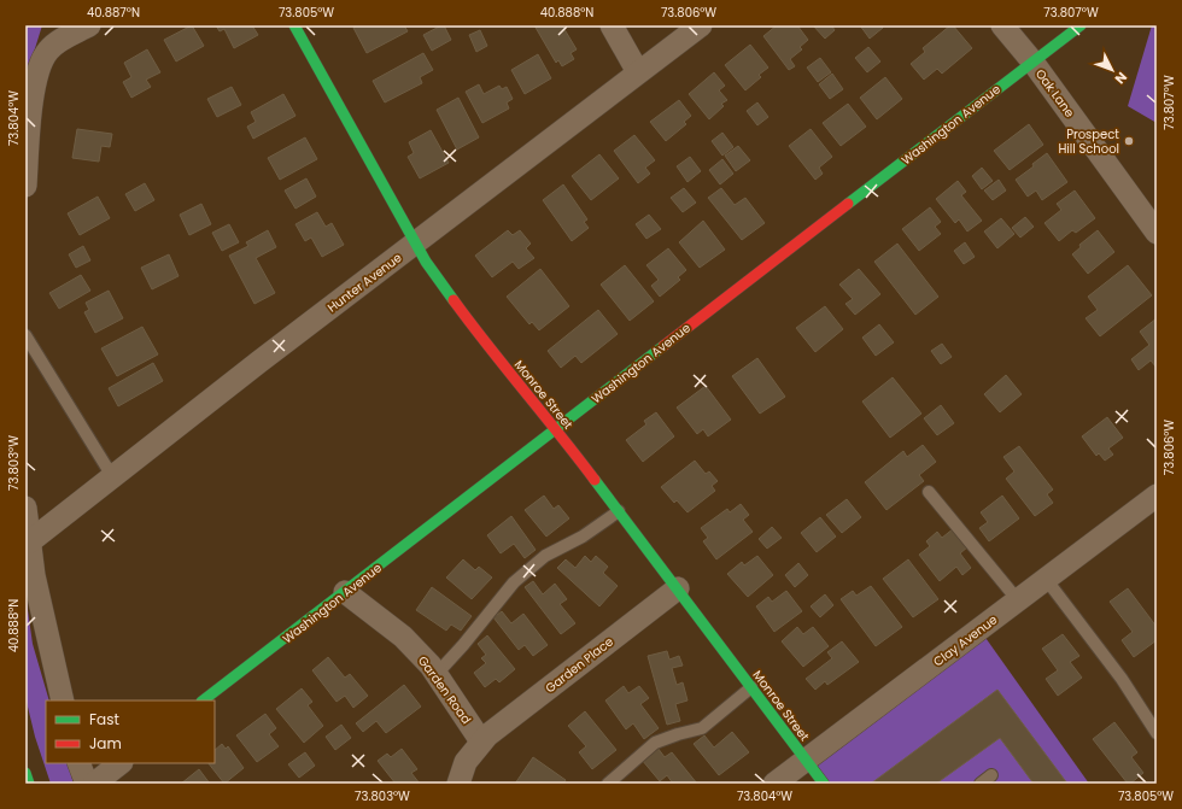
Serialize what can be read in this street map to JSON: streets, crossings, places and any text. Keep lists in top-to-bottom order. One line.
{"streets":{"main road":["Washington Avenue","Monroe Street"],"street":["Oak Lane","Hunter Avenue","Clay Avenue","Garden Place","Garden Road"]},"crossings":[["Oak Lane","Washington Avenue"],["Washington Avenue","Monroe Street"],["Washington Avenue","Garden Road"],["Hunter Avenue","Monroe Street"],["Monroe Street","Clay Avenue"],["Monroe Street","Garden Place"],["Garden Place","Garden Road"]],"places":["Prospect Hill School"],"legend":["Fast","Jam"],"north":"bottom right","coordinates":["40.887°N","73.805°W","40.888°N","73.806°W","73.807°W","73.804°W","73.803°W"]}
